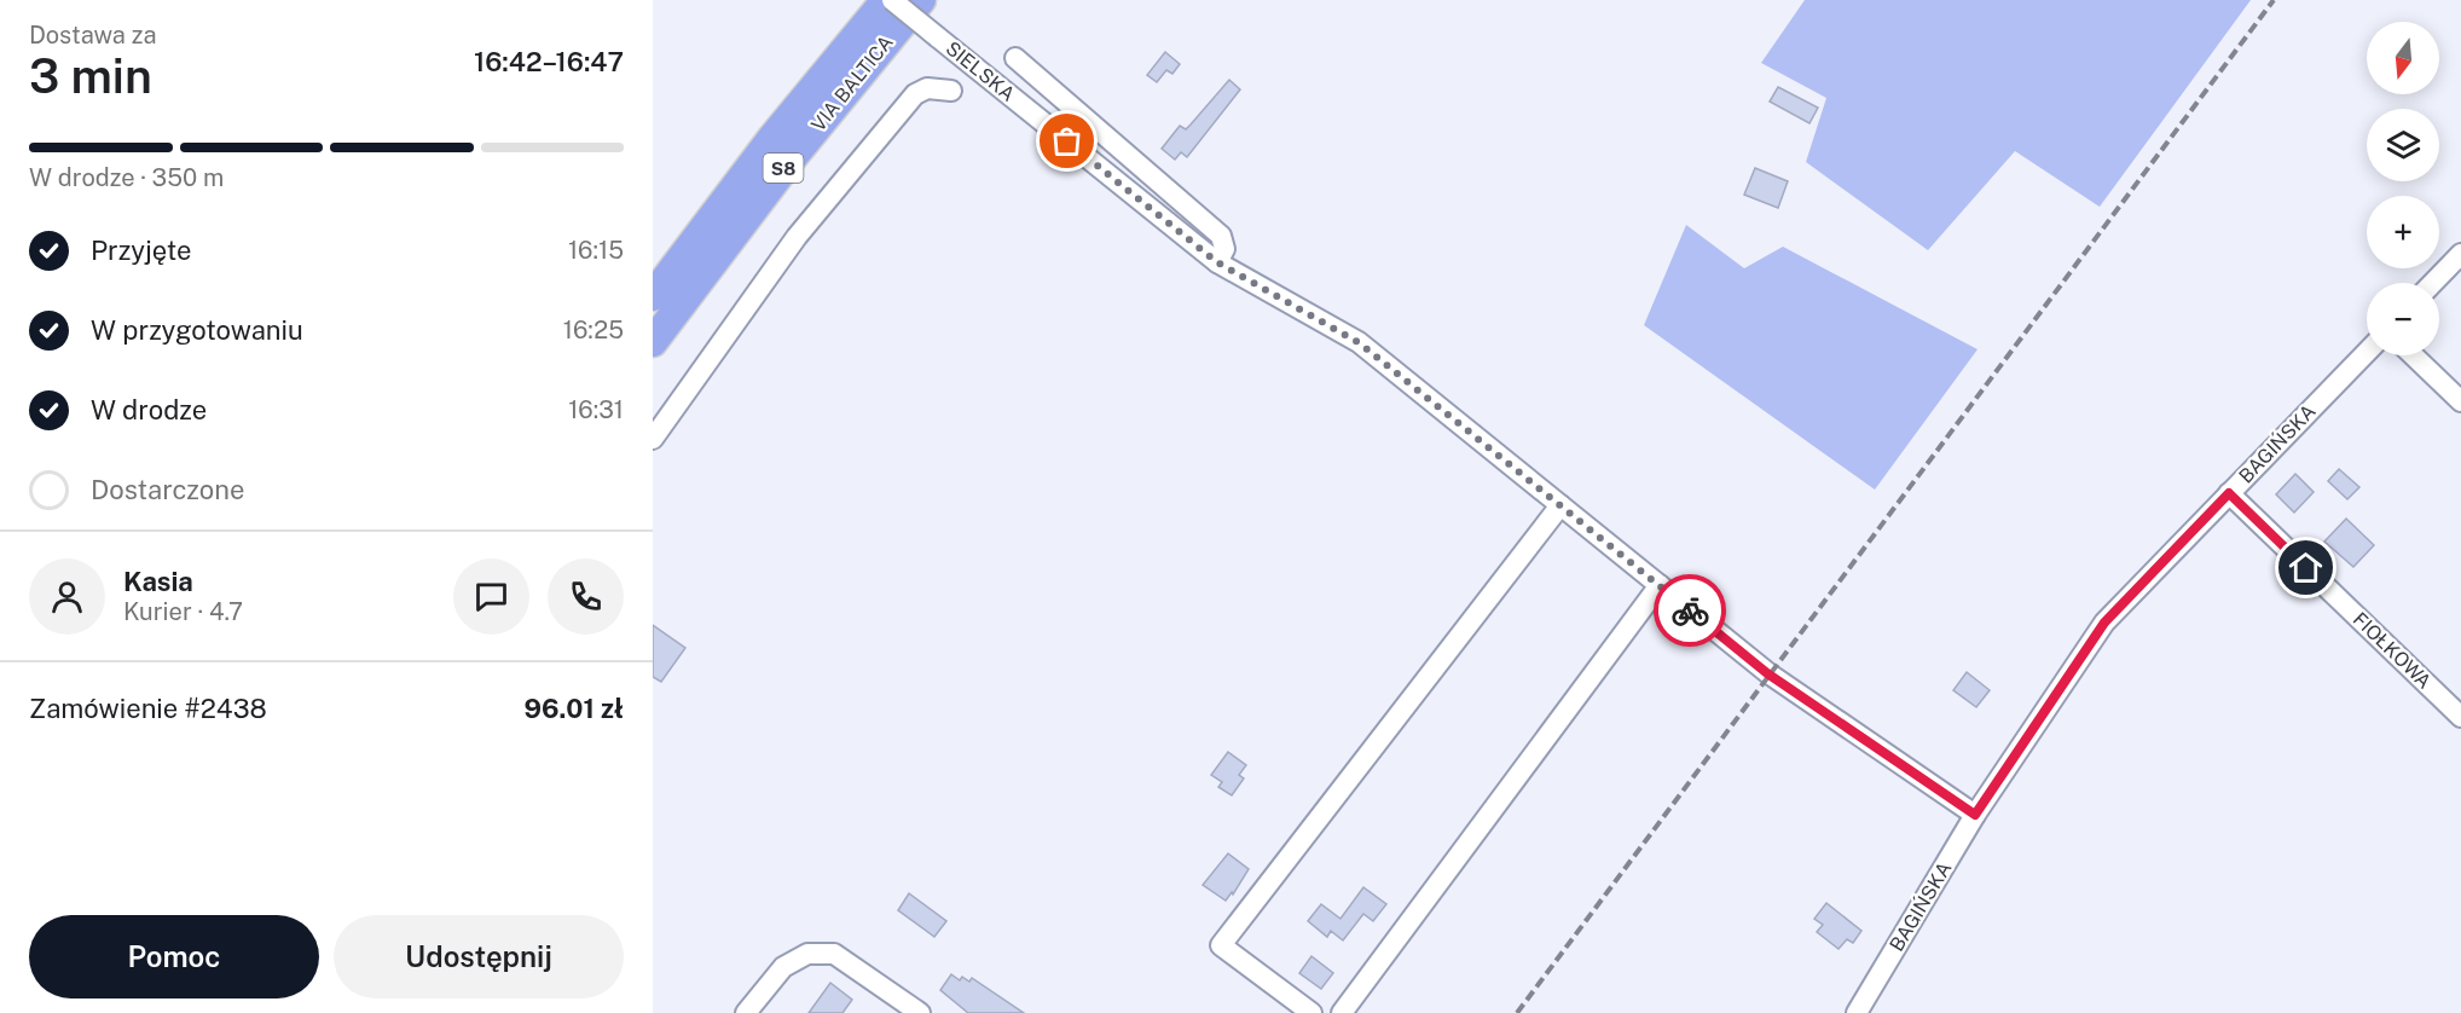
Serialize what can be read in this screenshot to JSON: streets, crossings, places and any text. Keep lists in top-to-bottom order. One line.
{"streets":{"highway":["VIA BALTICA","S8"],"street":["SIELSKA","BAGIŃSKA","FIOŁKOWA"]},"crossings":[["SIELSKA","BAGIŃSKA"],["BAGIŃSKA","FIOŁKOWA"]],"north":"bottom","page":{"heading":["3 min","Dostawa za","16:42–16:47"],"panel":["Kasia","Kurier · 4.7","Zamówienie #2438","96.01 zł"],"map_buttons":["+","−"],"bar":"W drodze · 350 m","list":[["Przyjęte","16:15"],["W przygotowaniu","16:25"],["W drodze","16:31"],"Dostarczone"],"buttons":["Pomoc","Udostępnij"]}}
